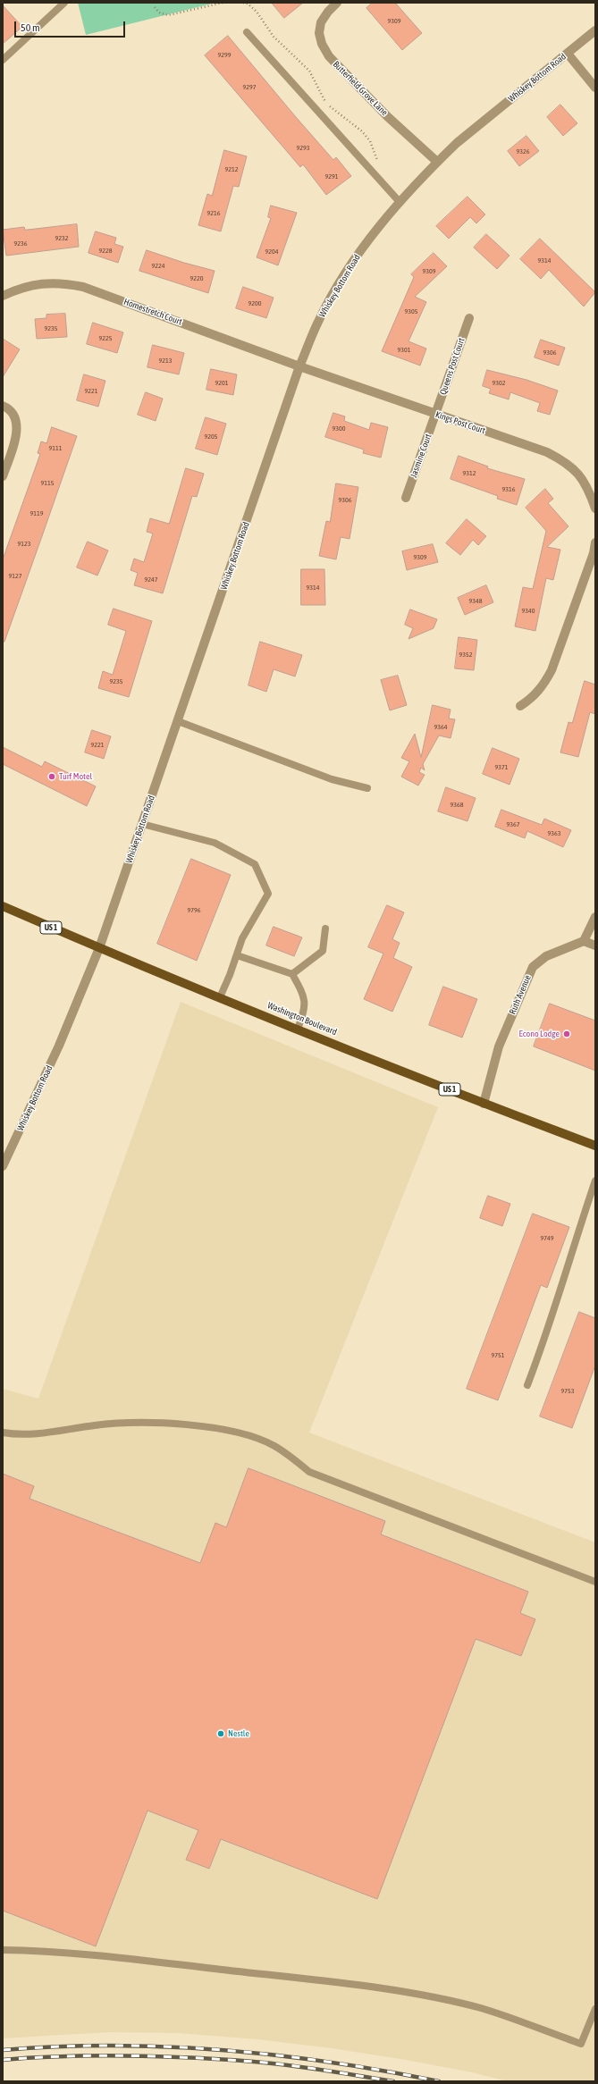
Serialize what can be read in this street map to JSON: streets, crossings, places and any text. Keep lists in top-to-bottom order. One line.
{"streets":{"main road":["US 1","Washington Boulevard"],"street":["Whiskey Bottom Road","Butterfield Grove Lane","Homestretch Court","Queens Post Court","Kings Post Court","Jasmine Court","Ruth Avenue"]},"crossings":[["Whiskey Bottom Road","Butterfield Grove Lane"],["Whiskey Bottom Road","Homestretch Court"],["Whiskey Bottom Road","Kings Post Court"],["Whiskey Bottom Road","Washington Boulevard"],["Homestretch Court","Kings Post Court"],["Queens Post Court","Kings Post Court"],["Queens Post Court","Jasmine Court"],["Kings Post Court","Jasmine Court"],["Ruth Avenue","Washington Boulevard"]],"places":["Turf Motel","Econo Lodge","Nestle"],"house_numbers":["9309","9299","9297","9293","9326","9212","9291","9216","9232","9236","9228","9204","9314","9224","9309","9220","9200","9305","9235","9225","9301","9306","9213","9201","9302","9221","9300","9205","9111","9312","9115","9316","9306","9119","9123","9309","9127","9247","9314","9348","9340","9352","9235","9364","9221","9371","9368","9367","9363","9796","9749","9751","9753"],"scale_bar":"50 m"}
